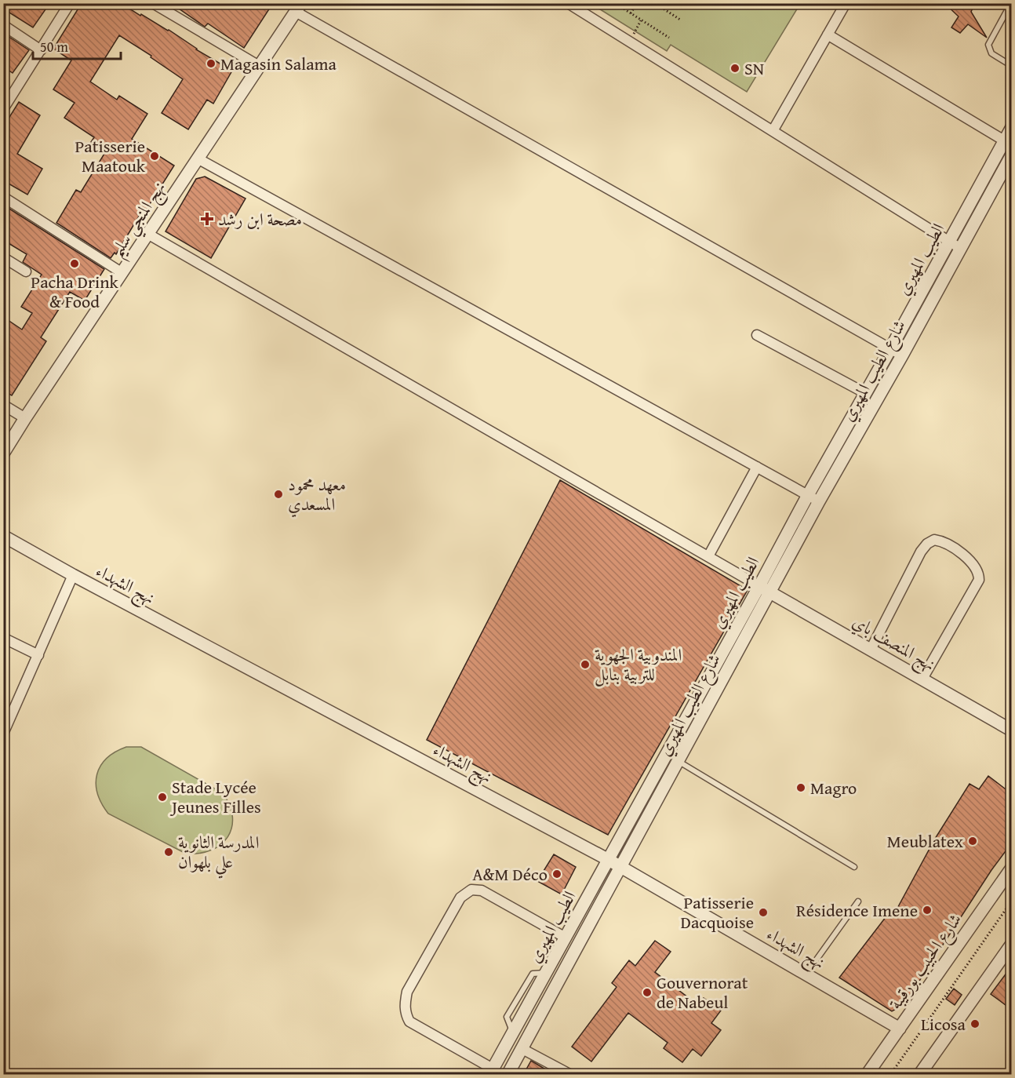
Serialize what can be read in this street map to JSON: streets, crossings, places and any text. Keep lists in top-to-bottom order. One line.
{"streets":{"street":["نهج المنجي سليم","الطيب المهيري","شارع الطيب المهيري","نهج الشهداء","نهج المنصف باي","شارع الحبيب بورقيبة"]},"crossings":[["الطيب المهيري","شارع الطيب المهيري"],["الطيب المهيري","نهج الشهداء"],["الطيب المهيري","نهج المنصف باي"],["شارع الطيب المهيري","نهج الشهداء"],["شارع الطيب المهيري","نهج المنصف باي"],["نهج الشهداء","شارع الحبيب بورقيبة"]],"places":{"other":["Magasin Salama","SN","Patisserie Maatouk","Pacha Drink & Food","معهد محمود المسعدي","المندوبية الجهوية للتربية بنابل","Magro","Stade Lycée Jeunes Filles","Meublatex","المدرسة الثانوية علي بلهوان","A&M Déco","Résidence Imene","Patisserie Dacquoise","Gouvernorat de Nabeul","Licosa"],"health":["مصحة ابن رشد"]},"scale_bar":"50 m"}
